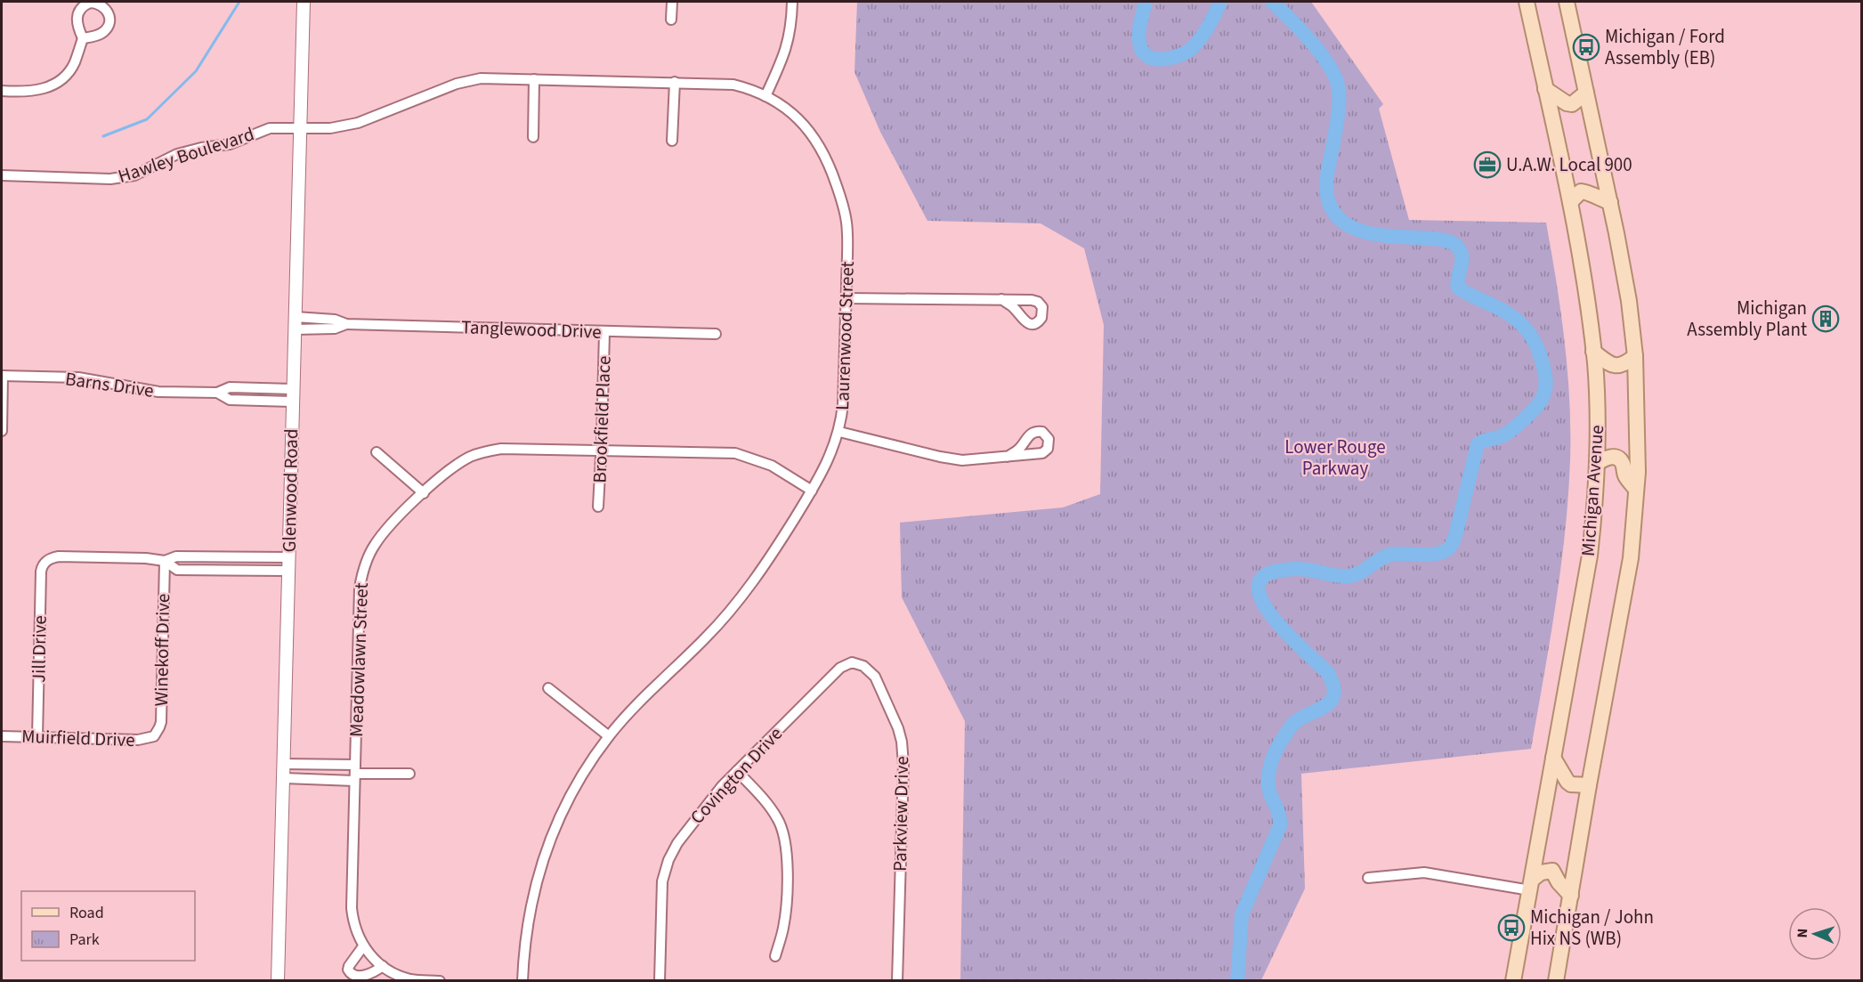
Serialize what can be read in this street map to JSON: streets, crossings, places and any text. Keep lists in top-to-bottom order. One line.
{"streets":{"main road":["Michigan Avenue"],"street":["Hawley Boulevard","Tanglewood Drive","Laurenwood Street","Barns Drive","Brookfield Place","Glenwood Road","Jill Drive","Winekoff Drive","Meadowlawn Street","Muirfield Drive","Covington Drive","Parkview Drive"]},"crossings":[["Hawley Boulevard","Laurenwood Street"],["Hawley Boulevard","Glenwood Road"],["Tanglewood Drive","Brookfield Place"],["Tanglewood Drive","Glenwood Road"],["Laurenwood Street","Glenwood Road"],["Laurenwood Street","Meadowlawn Street"],["Barns Drive","Glenwood Road"],["Brookfield Place","Meadowlawn Street"],["Jill Drive","Winekoff Drive"],["Jill Drive","Muirfield Drive"],["Winekoff Drive","Muirfield Drive"],["Covington Drive","Parkview Drive"]],"parks":["Lower Rouge Parkway"],"places":{"bus stop":["Michigan / Ford Assembly (EB)","Michigan / John Hix NS (WB)"],"office":["U.A.W. Local 900"],"building":["Michigan Assembly Plant"]},"legend":["Road","Park"],"north":"left"}
